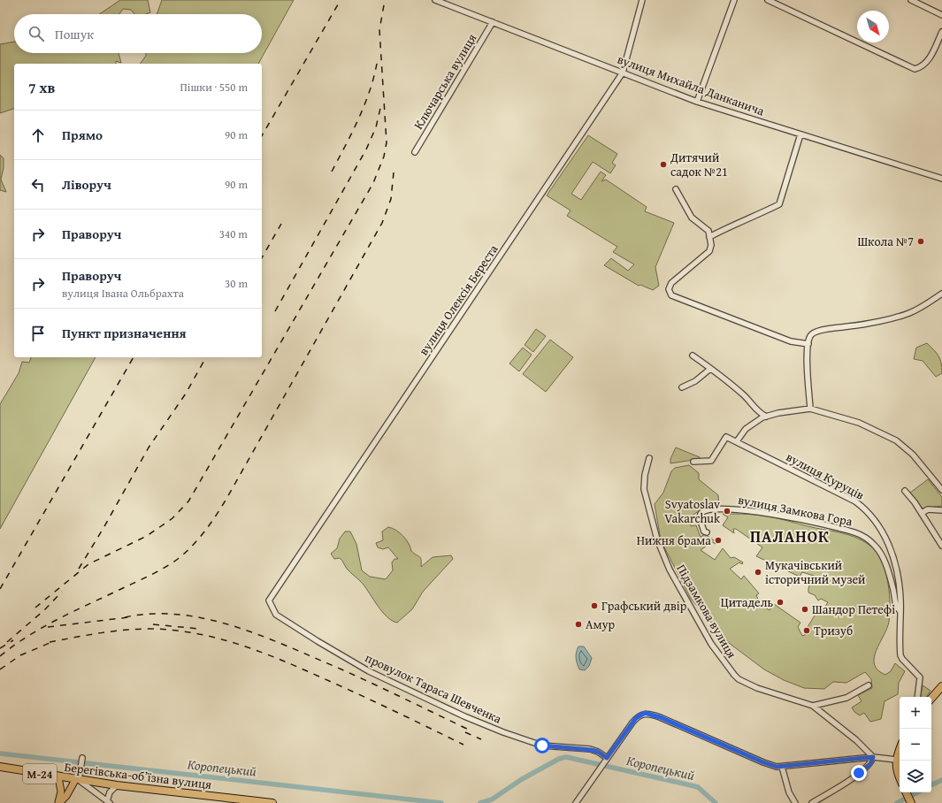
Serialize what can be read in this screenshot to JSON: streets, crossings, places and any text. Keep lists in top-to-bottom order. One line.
{"streets":{"highway":["М-24","Берегівська-обʼїзна вулиця"],"street":["Ключарська вулиця","вулиця Михайла Данканича","вулиця Олексія Береста","вулиця Куруців","вулиця Замкова Гора","Підзамкова вулиця","провулок Тараса Шевченка"]},"crossings":[["Ключарська вулиця","вулиця Михайла Данканича"],["вулиця Михайла Данканича","вулиця Олексія Береста"],["вулиця Олексія Береста","провулок Тараса Шевченка"],["вулиця Куруців","вулиця Замкова Гора"]],"districts":["ПАЛАНОК"],"water":["Коропецький"],"places":["Дитячий садок №21","Школа №7","Svyatoslav Vakarchuk","Нижня брама","Мукачівський історичний музей","Цитадель","Графський двір","Шандор Петефі","Амур","Тризуб"],"north":"bottom right","page":{"search":"Пошук","heading":["7 хв","Пішки · 550 m"],"list":[["Прямо","90 m"],["Ліворуч","90 m"],["Праворуч","340 m"],["Праворуч","вулиця Івана Ольбрахта","30 m"],"Пункт призначення"],"map_buttons":["+","−"]}}
